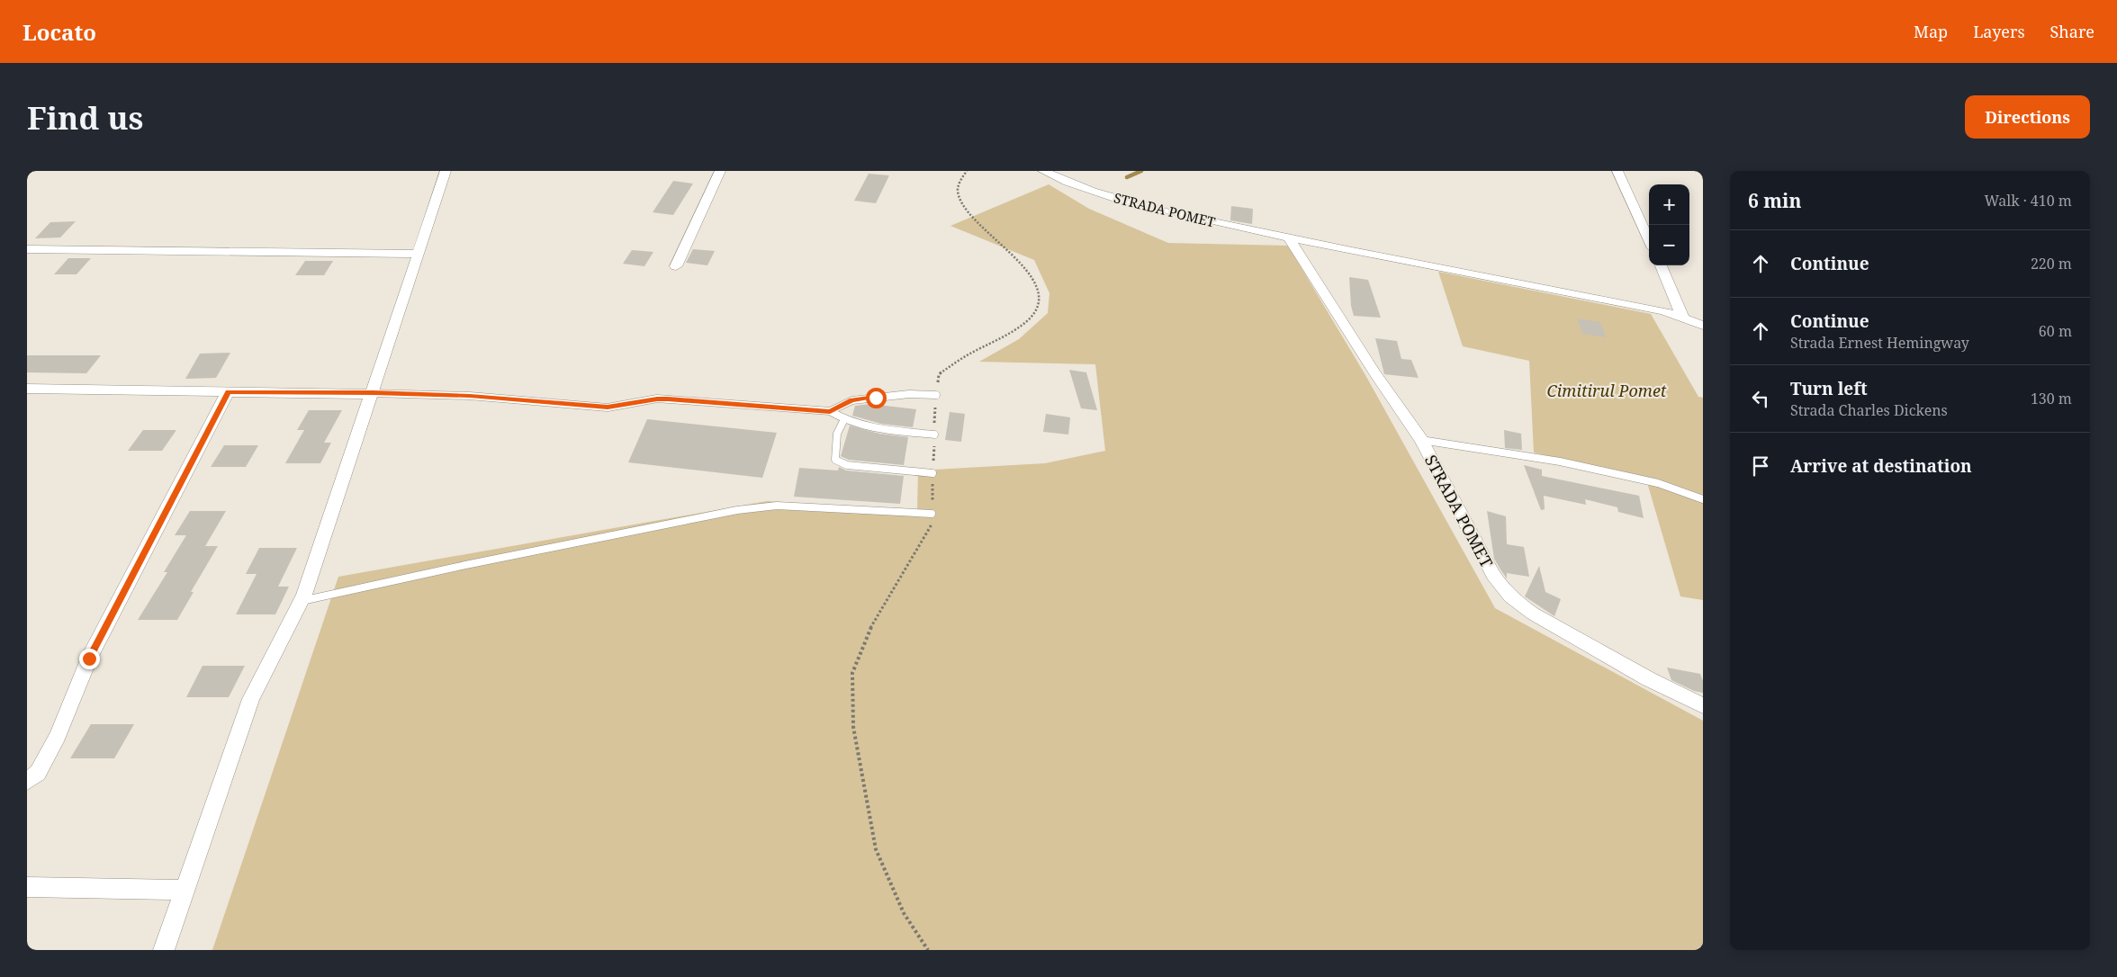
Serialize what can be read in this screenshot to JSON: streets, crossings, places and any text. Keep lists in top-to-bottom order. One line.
{"streets":{"street":["STRADA POMET"]},"parks":["Cimitirul Pomet"],"page":{"header":"Locato","nav":["Map","Layers","Share"],"buttons":"Directions","title":"Find us","heading":["6 min","Walk · 410 m"],"map_buttons":["+","−"],"list":[["Continue","220 m"],["Continue","Strada Ernest Hemingway","60 m"],["Turn left","Strada Charles Dickens","130 m"],"Arrive at destination"]}}
